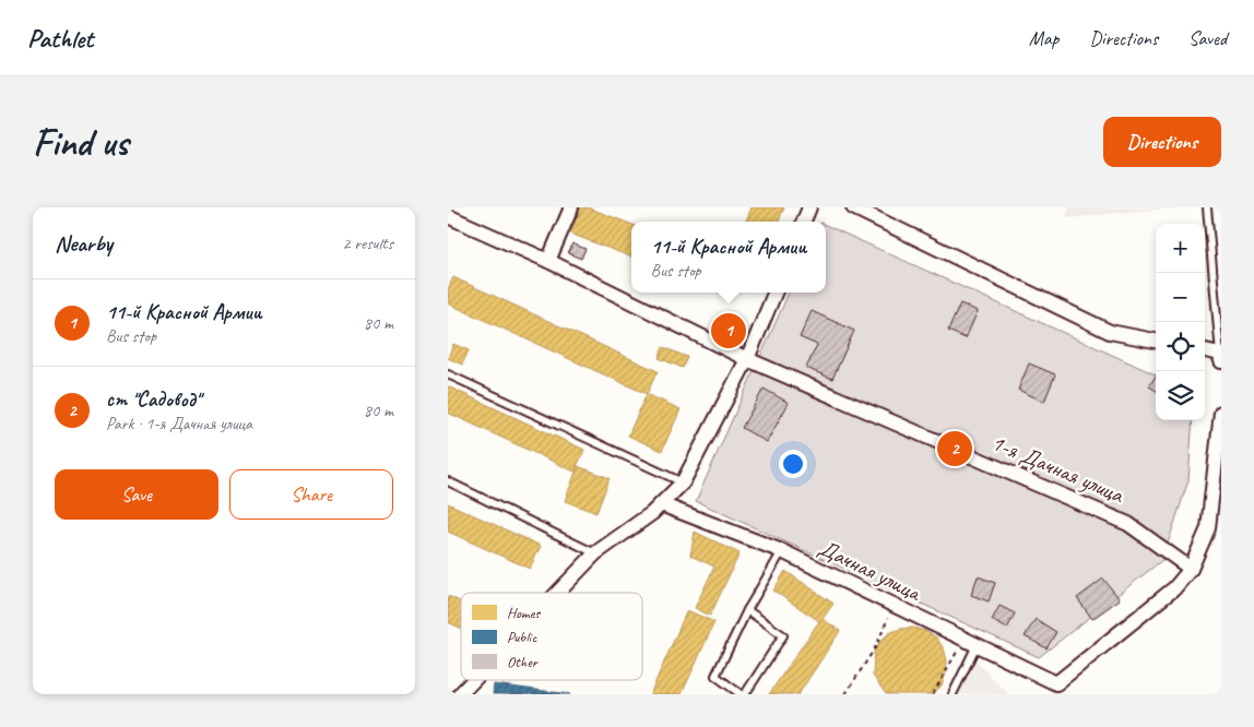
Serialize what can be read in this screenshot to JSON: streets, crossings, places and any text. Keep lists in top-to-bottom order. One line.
{"streets":{"street":["1-я Дачная улица","Дачная улица"]},"crossings":[["1-я Дачная улица","Дачная улица"]],"legend":["Homes","Public","Other"],"page":{"header":"Pathlet","nav":["Map","Directions","Saved"],"buttons":["Directions",["Save","Share"]],"title":"Find us","heading":["Nearby","2 results"],"popup":["11-й Красной Армии","Bus stop"],"map_buttons":["+","−"],"list":[{"mark":"1","name":"11-й Красной Армии","note":"Bus stop","value":"80 m"},{"mark":"2","name":"ст \"Садовод\"","note":"Park · 1-я Дачная улица","value":"80 m"}],"pins":["1","2"]}}
